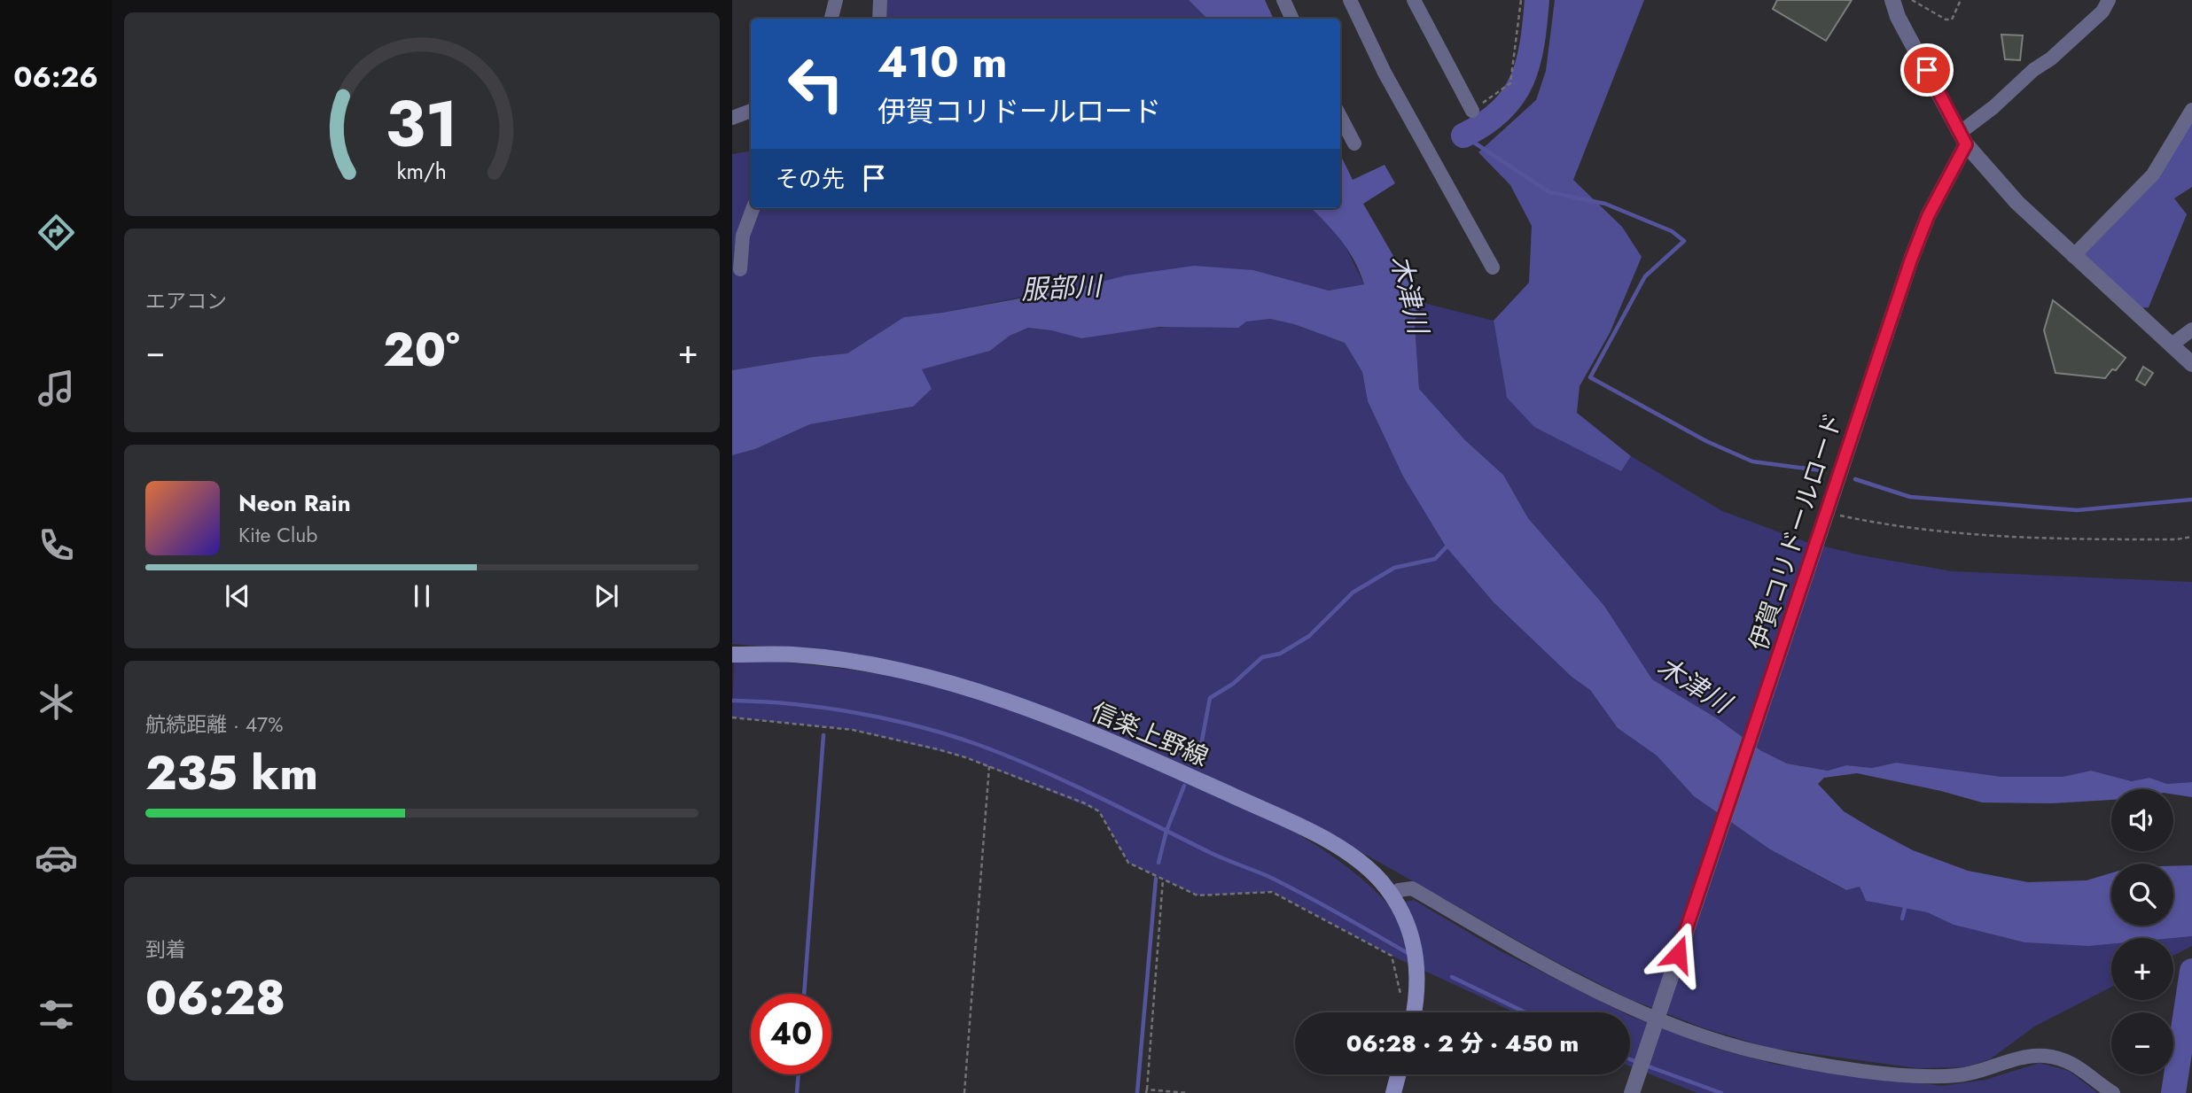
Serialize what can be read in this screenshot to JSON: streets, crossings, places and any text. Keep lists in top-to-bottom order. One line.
{"streets":{"main road":["信楽上野線"],"street":["伊賀コリドールロード"]},"water":["服部川","木津川"],"page":{"tabs":"06:26","turn":["410 m","伊賀コリドールロード"],"then":"その先","tile":["エアコン",["航続距離 · 47%","235 km"],["到着","06:28"]],"heat":["−","20°","+"],"song":["Neon Rain","Kite Club"],"map_buttons":["+","−"],"limit":"40","trip":"06:28 · 2 分 · 450 m","gauge":["31","km/h"]}}
